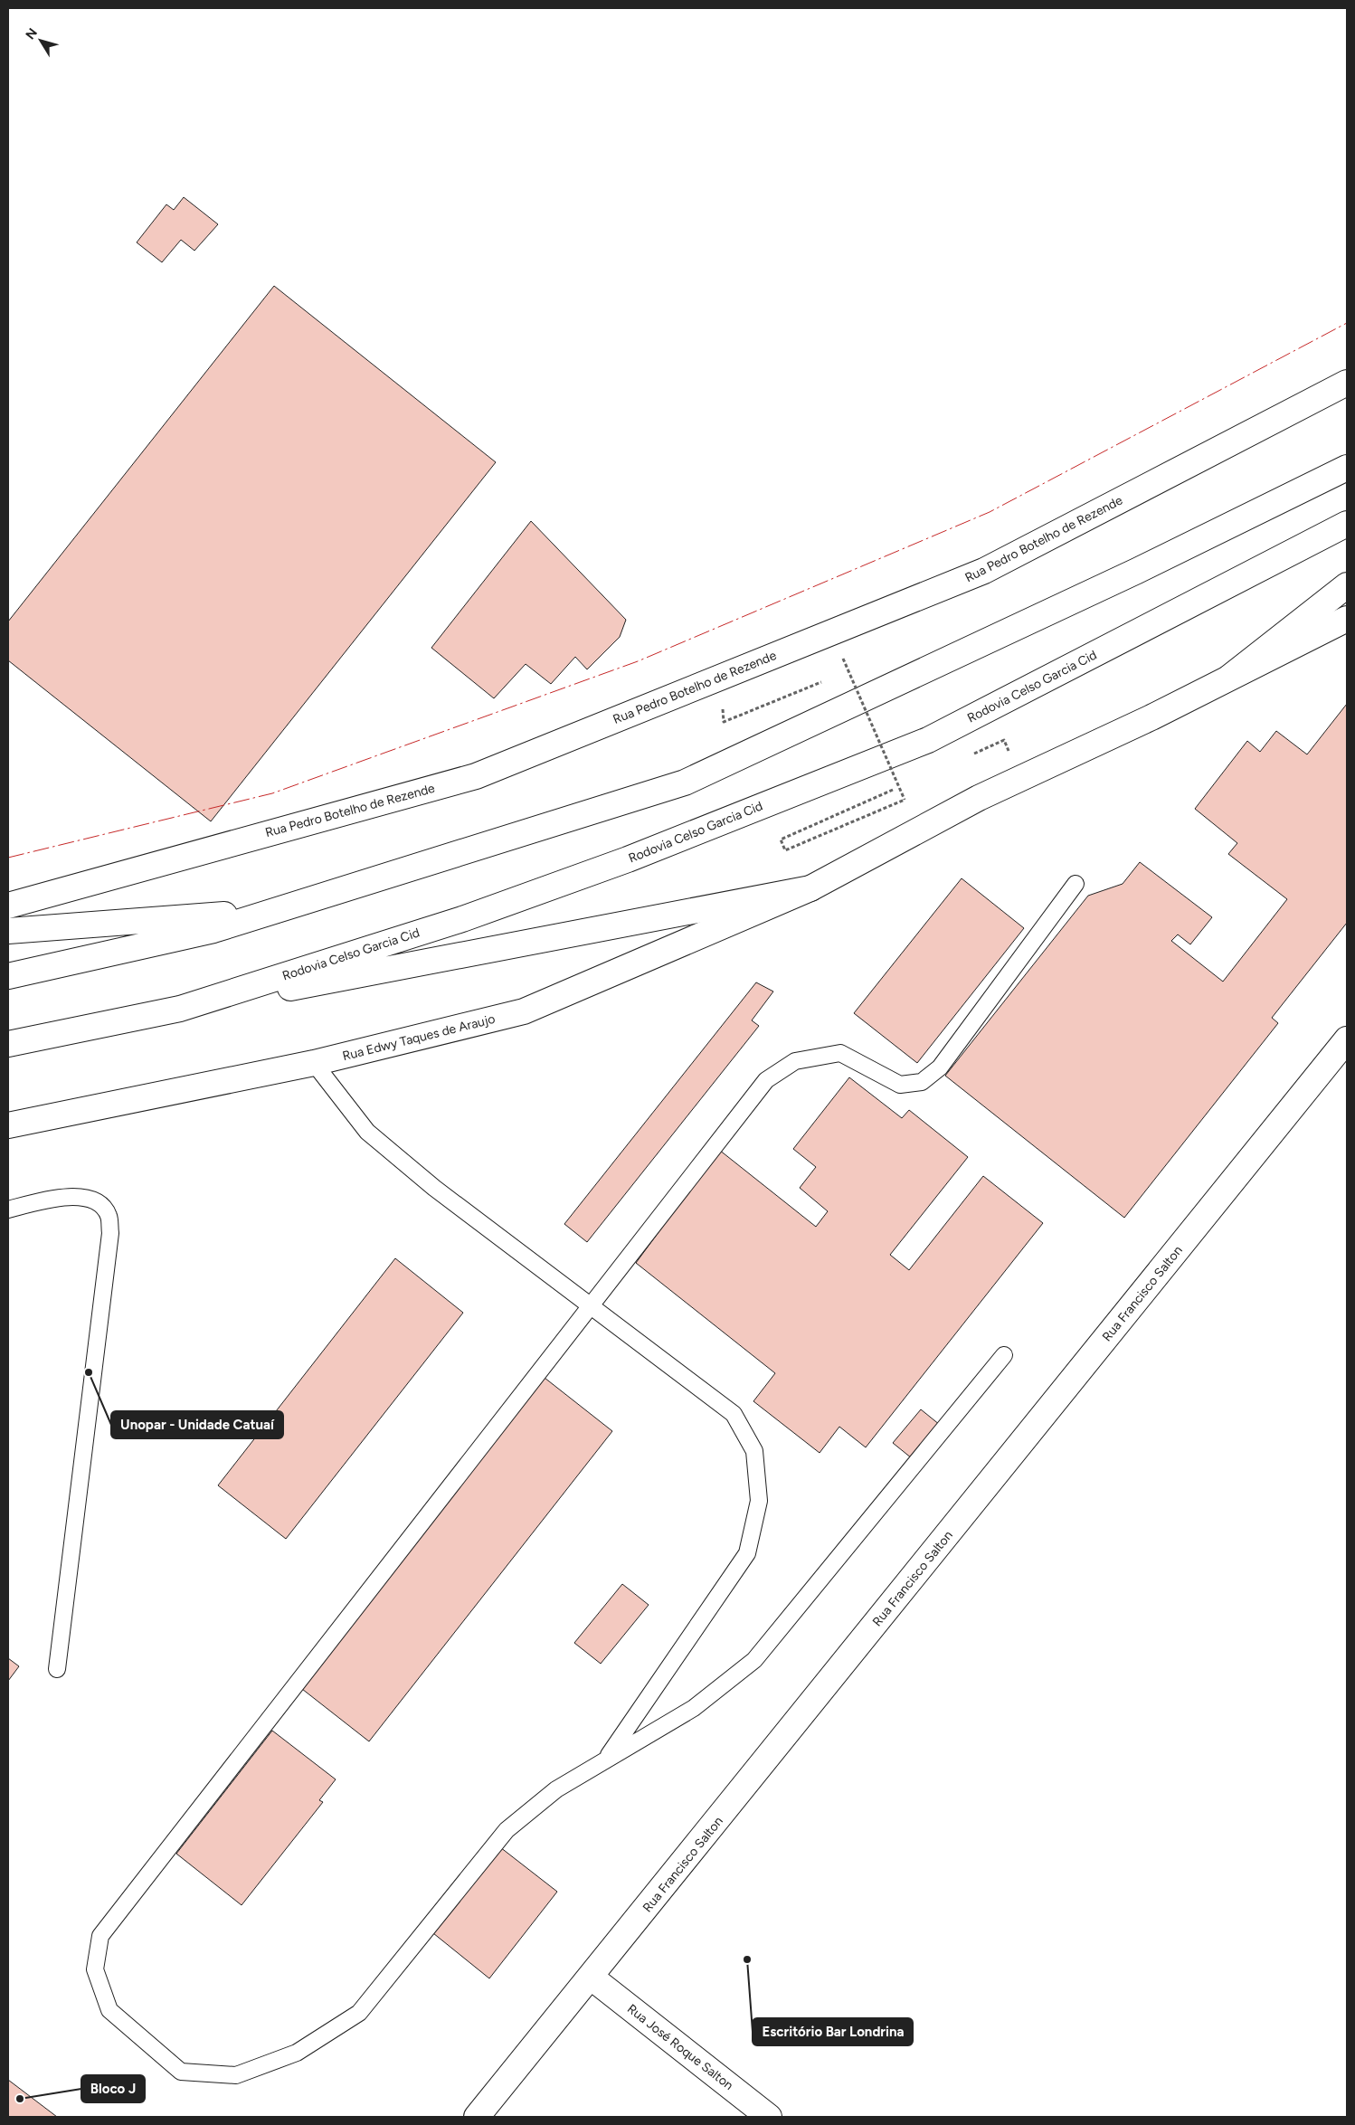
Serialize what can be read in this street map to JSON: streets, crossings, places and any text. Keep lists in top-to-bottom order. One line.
{"streets":{"main road":["Rua Pedro Botelho de Rezende","Rodovia Celso Garcia Cid","Rua Edwy Taques de Araujo","Rua Francisco Salton","Rua José Roque Salton"]},"crossings":[["Rua Francisco Salton","Rua José Roque Salton"]],"places":["Unopar - Unidade Catuaí","Escritório Bar Londrina","Bloco J"],"north":"top left"}
